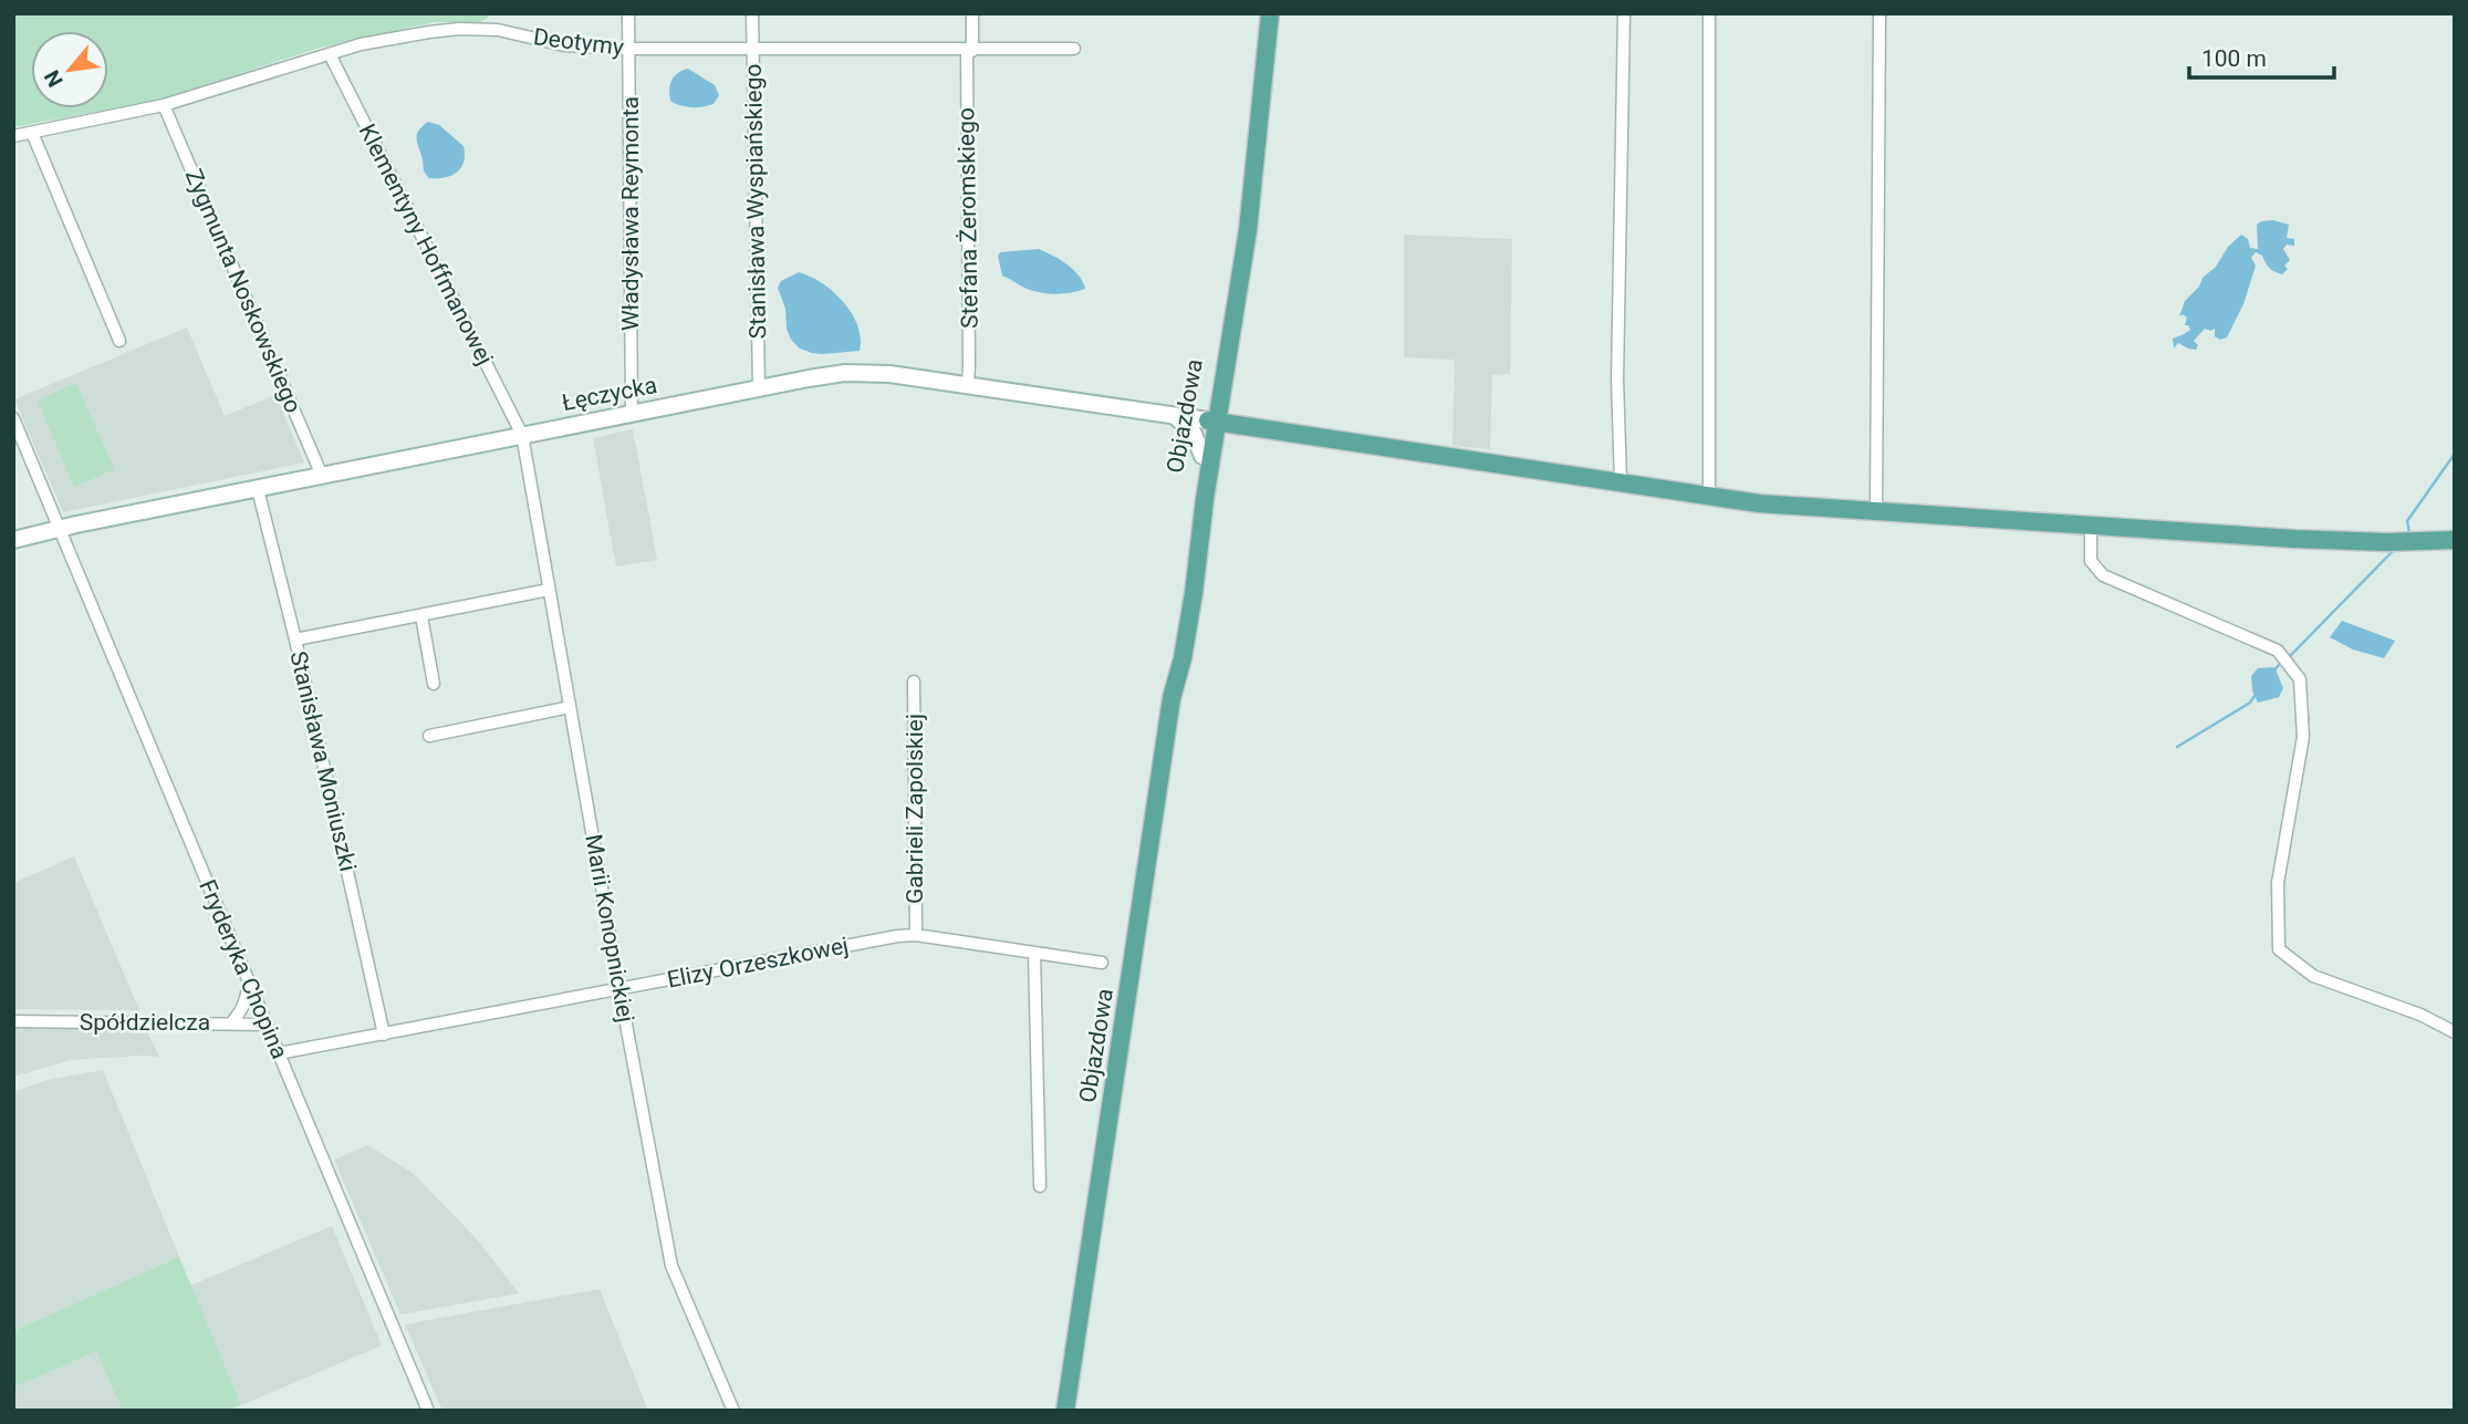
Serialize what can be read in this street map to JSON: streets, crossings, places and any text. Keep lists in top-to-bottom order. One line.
{"streets":{"main road":["Objazdowa"],"street":["Deotymy","Stanisława Wyspiańskiego","Władysława Reymonta","Stefana Żeromskiego","Klementyny Hoffmanowej","Zygmunta Noskowskiego","Łęczycka","Stanisława Moniuszki","Gabrieli Zapolskiej","Marii Konopnickiej","Elizy Orzeszkowej","Fryderyka Chopina","Spółdzielcza"]},"crossings":[["Deotymy","Stanisława Wyspiańskiego"],["Deotymy","Władysława Reymonta"],["Deotymy","Stefana Żeromskiego"],["Deotymy","Klementyny Hoffmanowej"],["Deotymy","Zygmunta Noskowskiego"],["Stanisława Wyspiańskiego","Łęczycka"],["Władysława Reymonta","Łęczycka"],["Stefana Żeromskiego","Łęczycka"],["Klementyny Hoffmanowej","Łęczycka"],["Klementyny Hoffmanowej","Marii Konopnickiej"],["Zygmunta Noskowskiego","Łęczycka"],["Łęczycka","Objazdowa"],["Łęczycka","Stanisława Moniuszki"],["Łęczycka","Marii Konopnickiej"],["Łęczycka","Fryderyka Chopina"],["Stanisława Moniuszki","Elizy Orzeszkowej"],["Gabrieli Zapolskiej","Elizy Orzeszkowej"],["Marii Konopnickiej","Elizy Orzeszkowej"],["Elizy Orzeszkowej","Fryderyka Chopina"],["Fryderyka Chopina","Spółdzielcza"]],"scale_bar":"100 m","north":"bottom left"}
